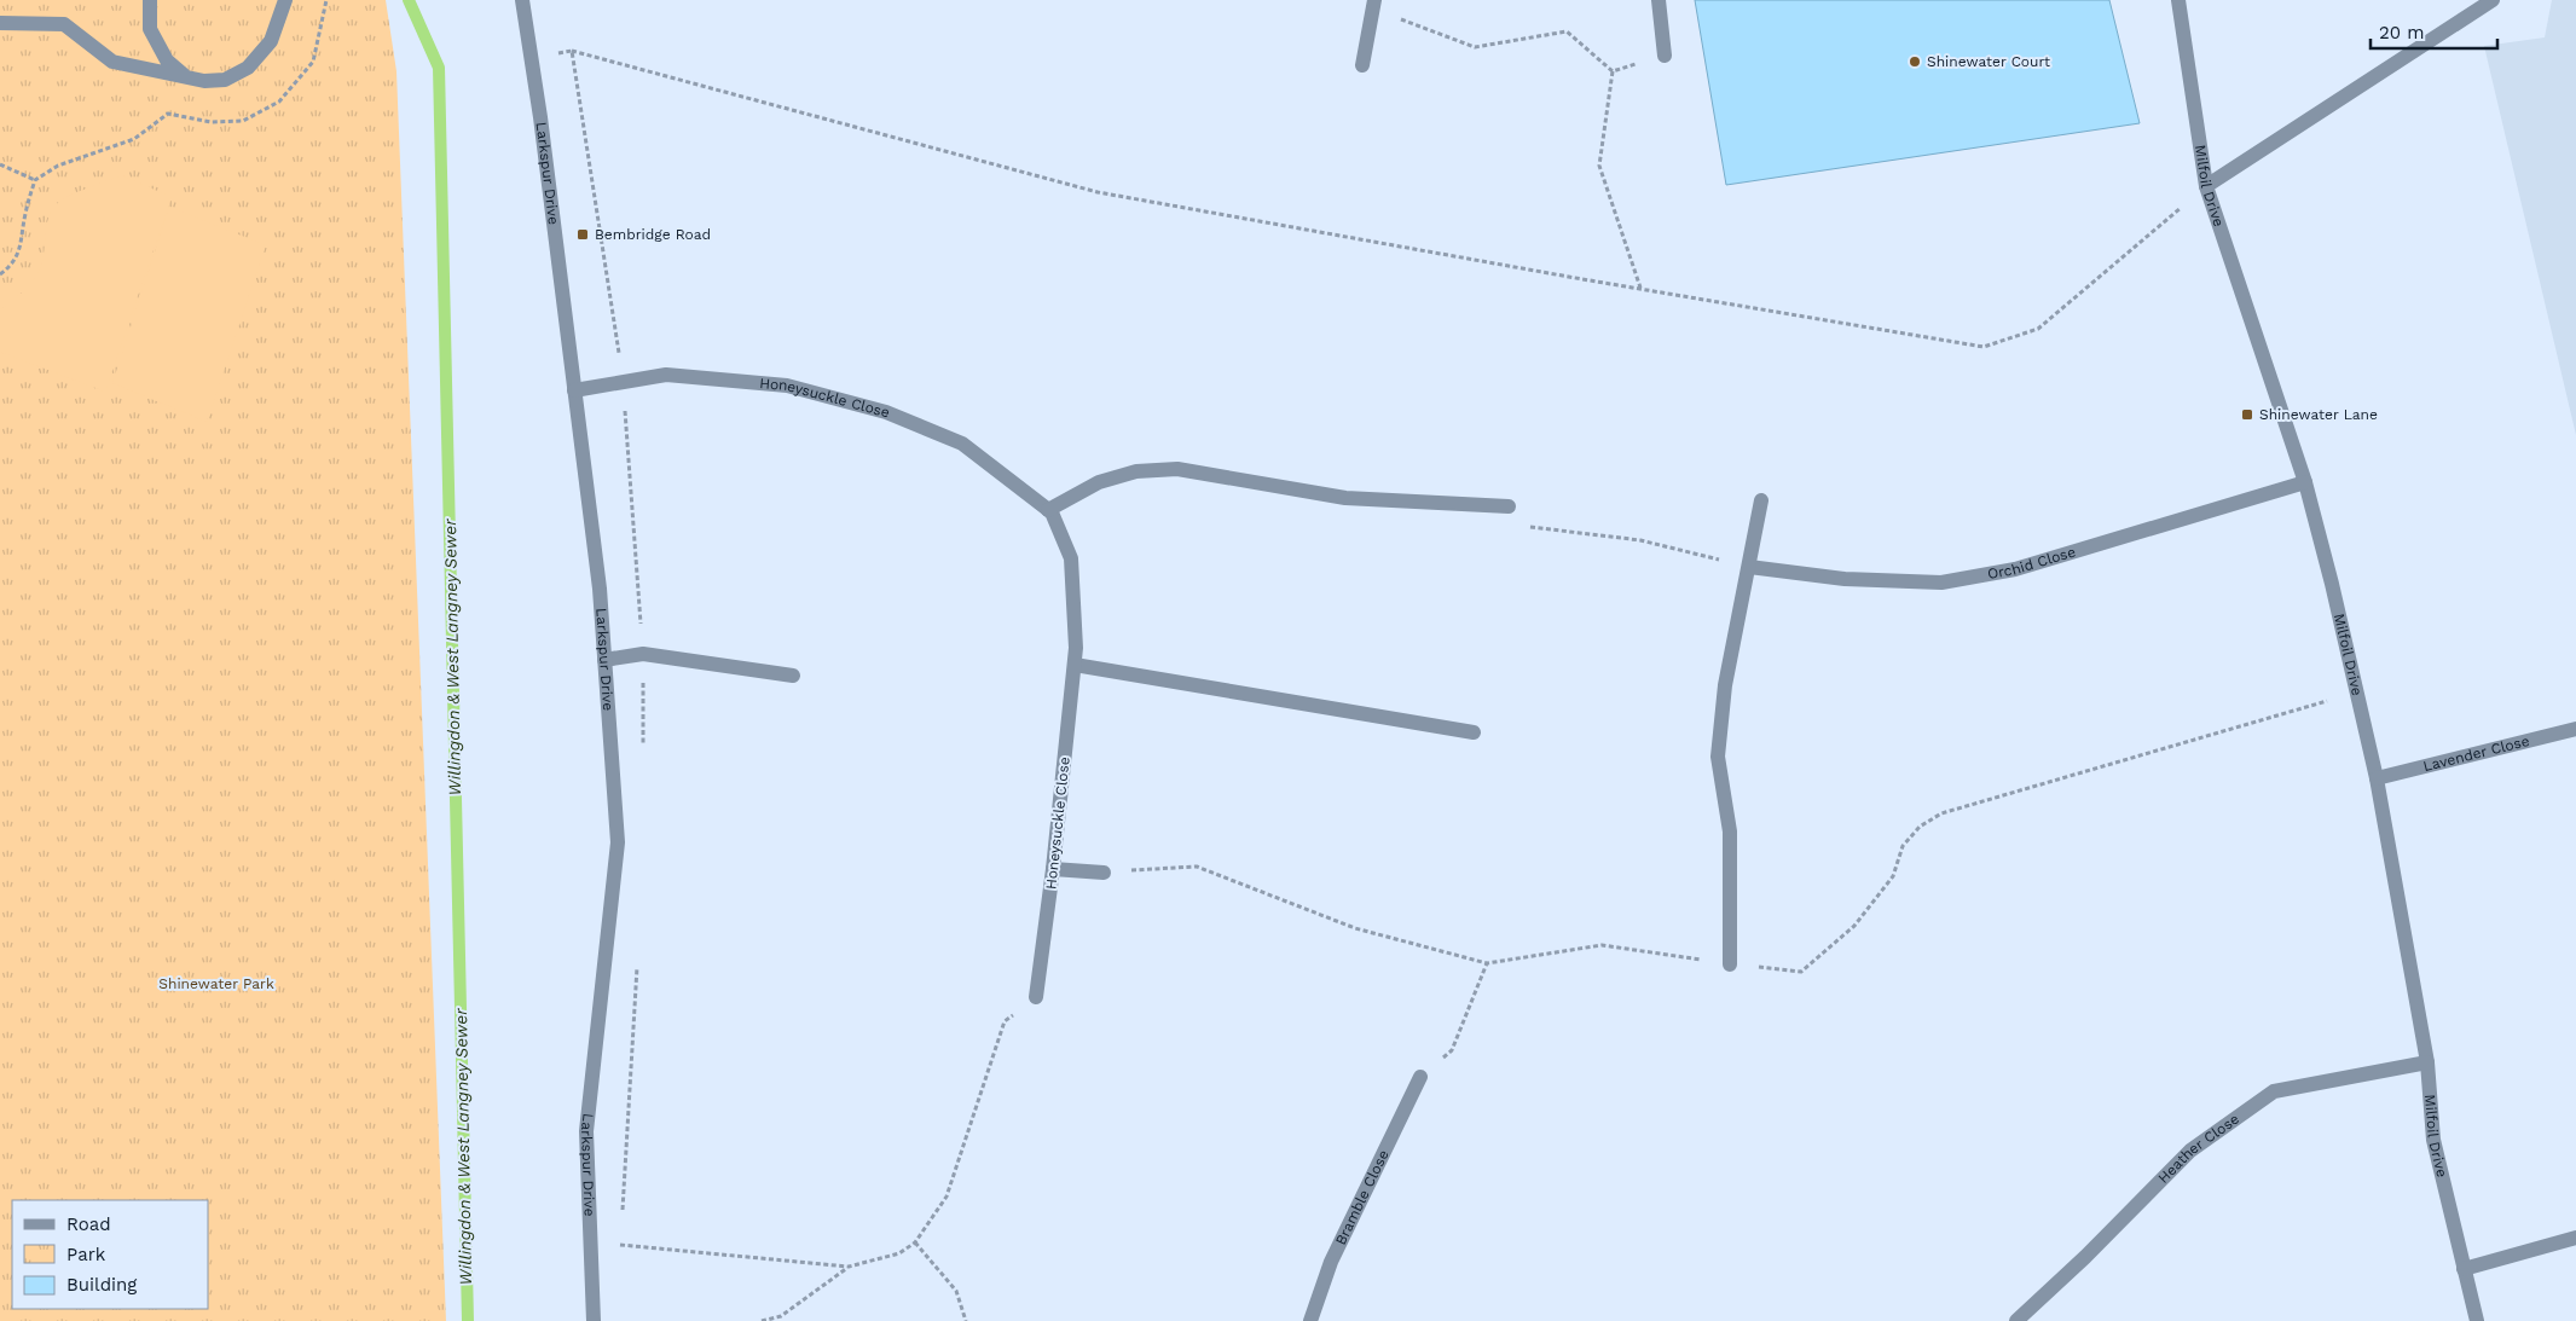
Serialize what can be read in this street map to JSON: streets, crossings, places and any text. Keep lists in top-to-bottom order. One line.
{"streets":{"street":["Larkspur Drive","Milfoil Drive","Honeysuckle Close","Orchid Close","Lavender Close","Heather Close","Bramble Close"]},"crossings":[["Larkspur Drive","Honeysuckle Close"],["Milfoil Drive","Orchid Close"],["Milfoil Drive","Lavender Close"],["Milfoil Drive","Heather Close"]],"water":["Willingdon & West Langney Sewer"],"parks":["Shinewater Park"],"places":{"other":["Shinewater Court"],"transit":["Bembridge Road","Shinewater Lane"]},"legend":["Road","Park","Building"],"scale_bar":"20 m"}
